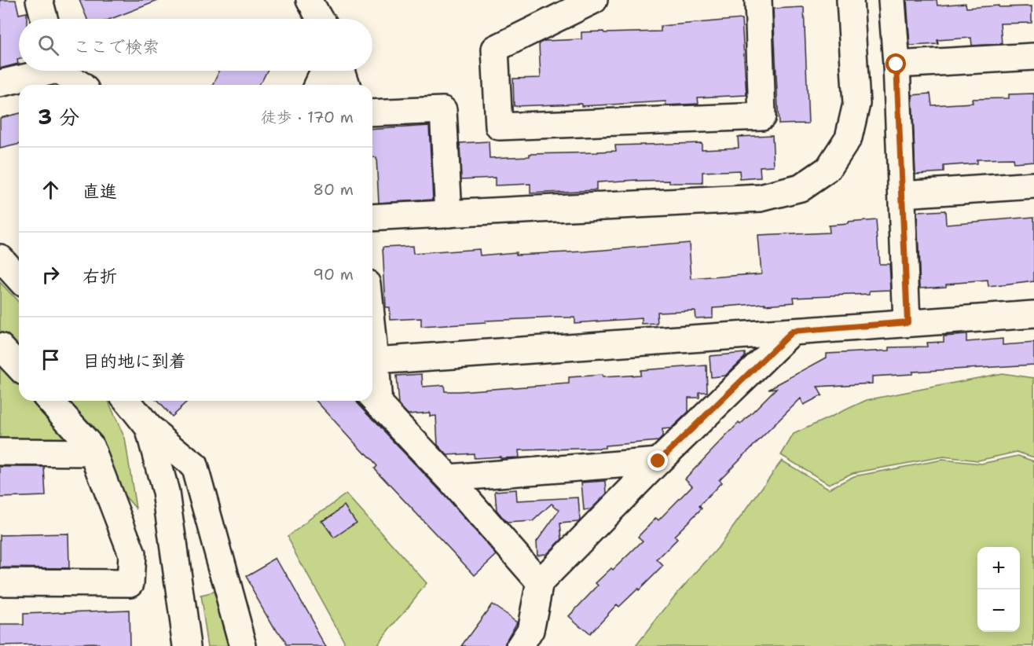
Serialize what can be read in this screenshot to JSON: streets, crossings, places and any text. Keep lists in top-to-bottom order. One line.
{"page":{"search":"ここで検索","heading":["3 分","徒歩 · 170 m"],"list":[["直進","80 m"],["右折","90 m"],"目的地に到着"],"map_buttons":["+","−"]}}
